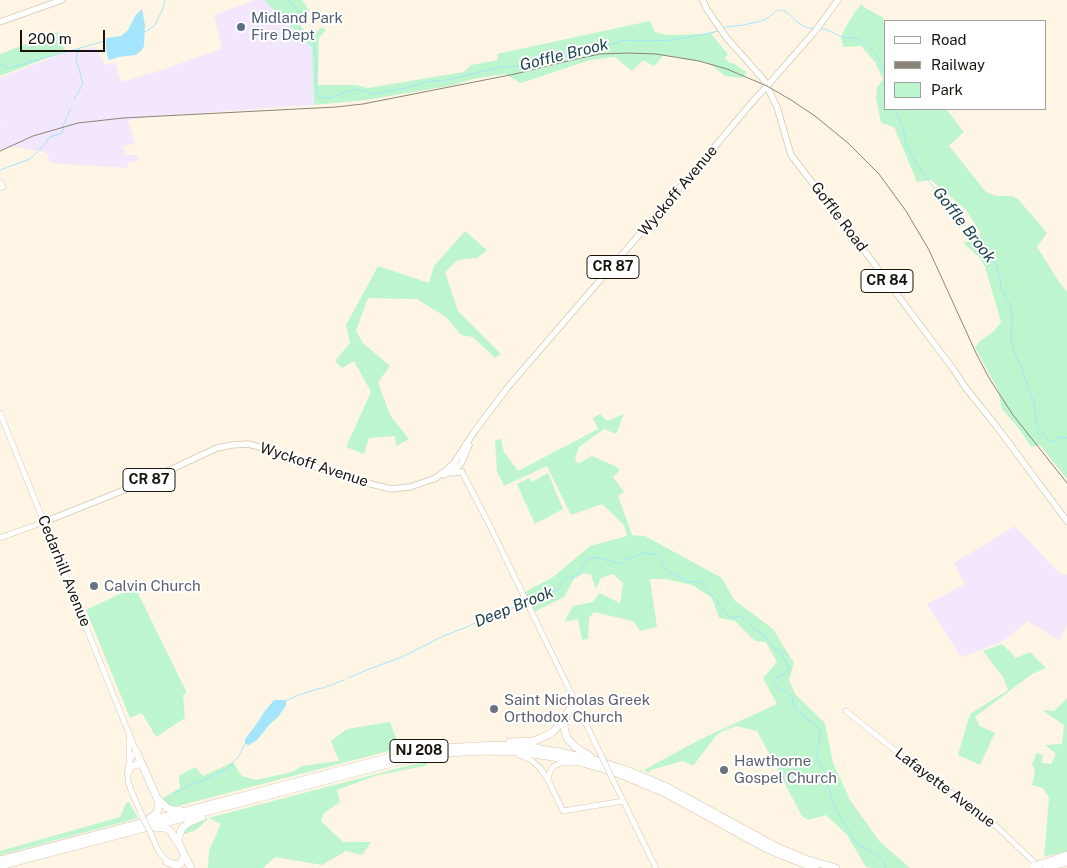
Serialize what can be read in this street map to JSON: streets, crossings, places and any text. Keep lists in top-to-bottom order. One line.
{"streets":{"highway":["NJ 208"],"main road":["Wyckoff Avenue","Goffle Road","CR 87","CR 84"],"street":["Cedarhill Avenue","Lafayette Avenue"]},"crossings":[["Wyckoff Avenue","Goffle Road"],["Wyckoff Avenue","CR 87"],["Wyckoff Avenue","Cedarhill Avenue"],["Goffle Road","CR 87"]],"water":["Goffle Brook","Deep Brook"],"places":["Midland Park Fire Dept","Calvin Church","Saint Nicholas Greek Orthodox Church","Hawthorne Gospel Church"],"legend":["Road","Railway","Park"],"scale_bar":"200 m"}
